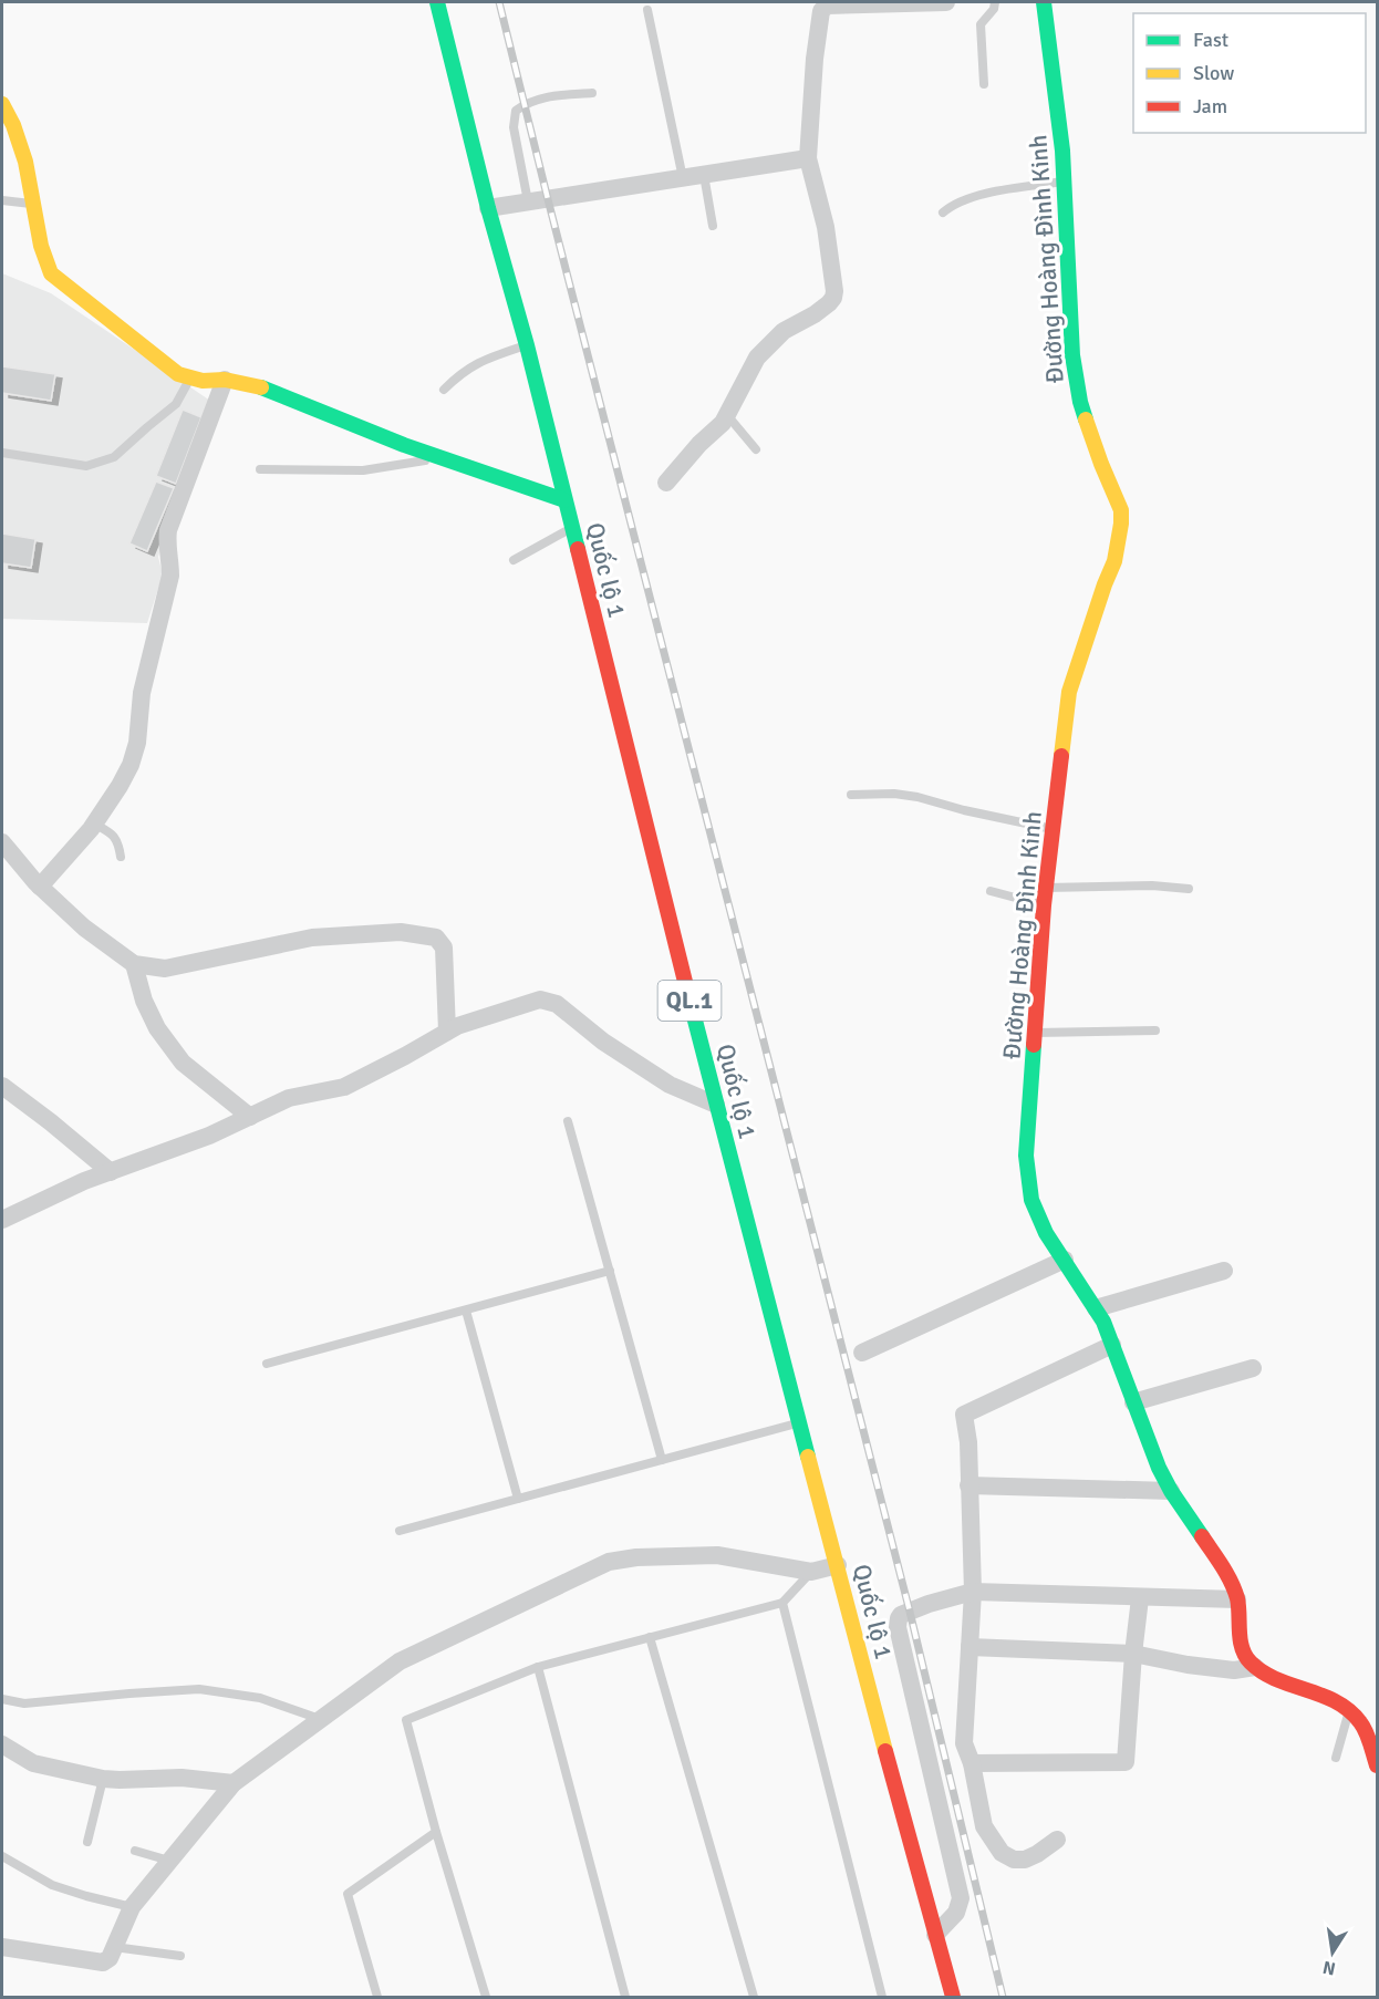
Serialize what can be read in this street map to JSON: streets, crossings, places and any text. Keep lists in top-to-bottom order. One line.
{"streets":{"main road":["Đường Hoàng Đình Kinh","Quốc lộ 1","QL.1"]},"legend":["Fast","Slow","Jam"],"north":"bottom"}
